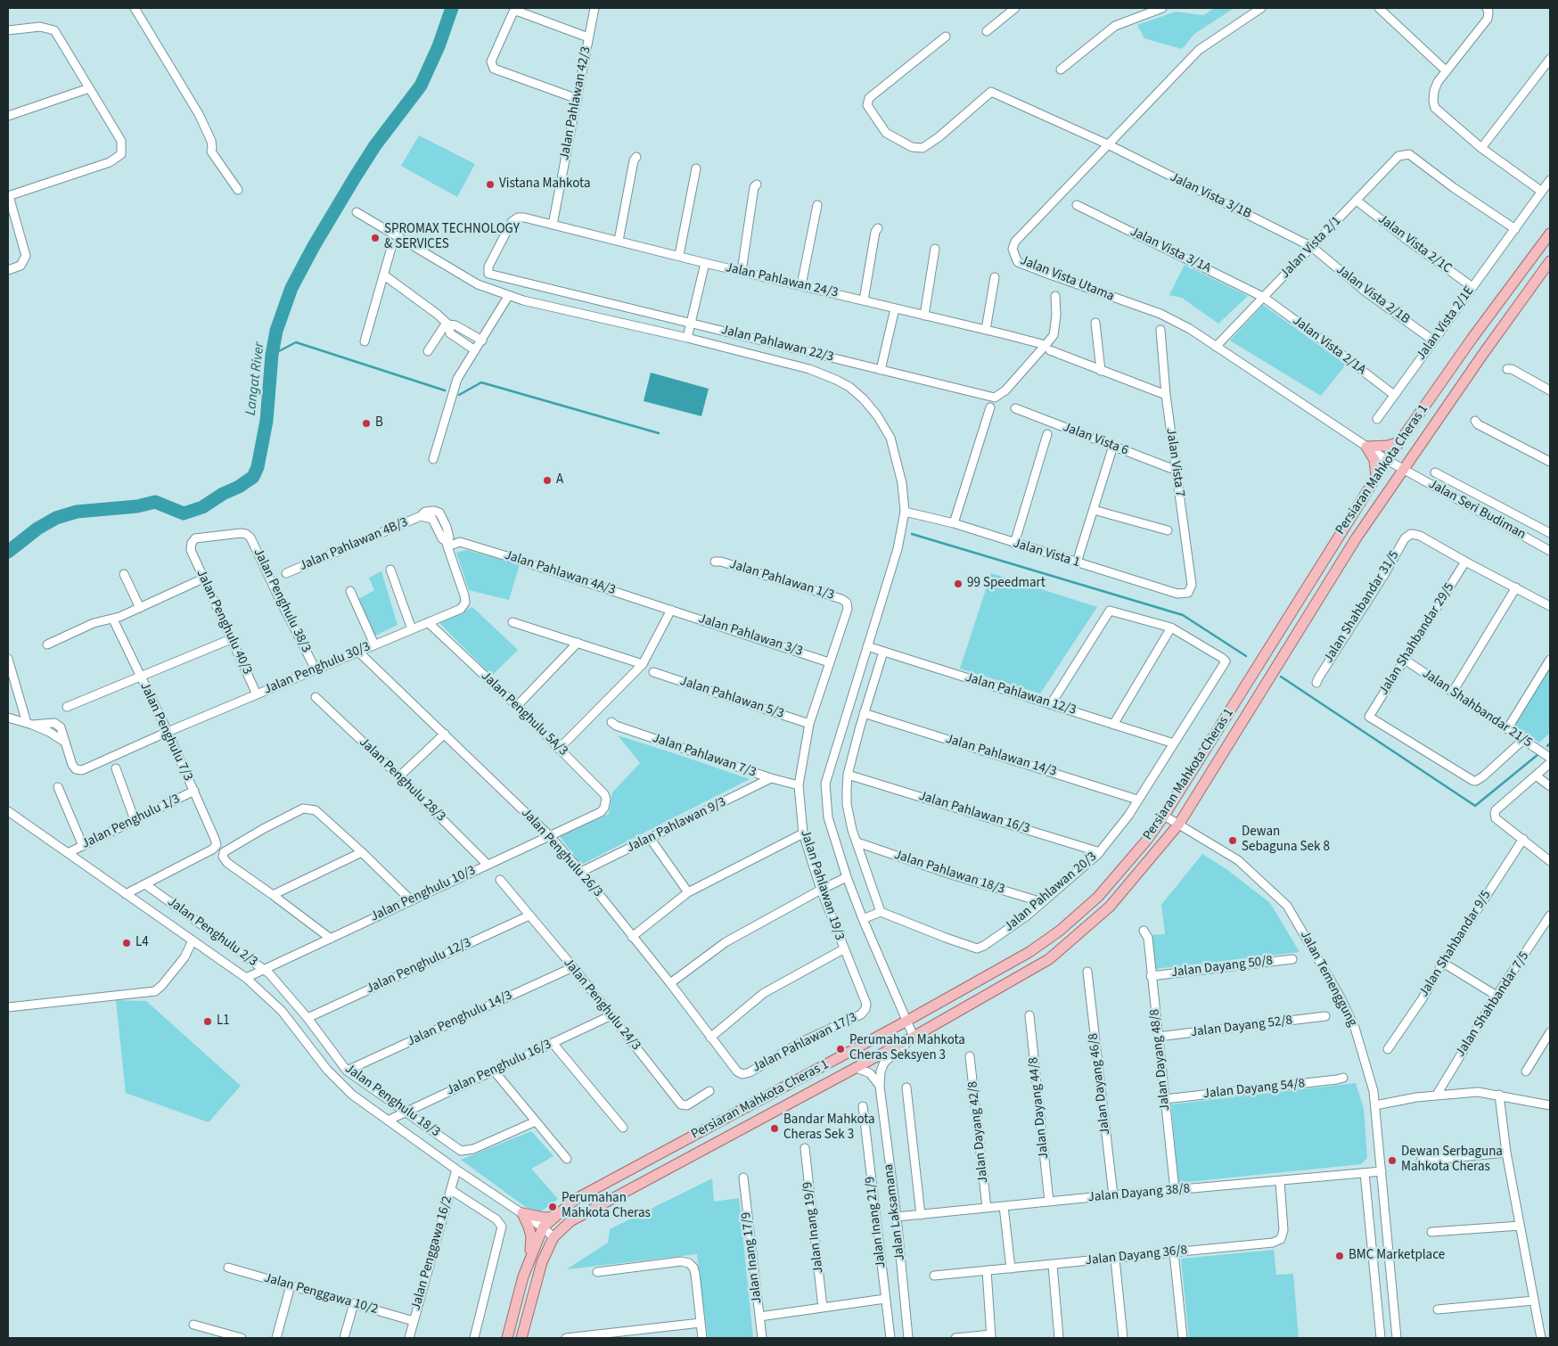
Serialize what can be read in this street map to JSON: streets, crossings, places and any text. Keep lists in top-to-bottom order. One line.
{"streets":{"main road":["Persiaran Mahkota Cheras 1"],"street":["Jalan Pahlawan 42/3","Jalan Vista 3/1B","Jalan Vista 2/1C","Jalan Vista 2/1","Jalan Vista 3/1A","Jalan Vista Utama","Jalan Pahlawan 24/3","Jalan Vista 2/1B","Jalan Vista 2/1E","Jalan Pahlawan 22/3","Jalan Vista 2/1A","Jalan Vista 6","Jalan Vista 7","Jalan Seri Budiman","Jalan Pahlawan 4B/3","Jalan Vista 1","Jalan Pahlawan 4A/3","Jalan Pahlawan 1/3","Jalan Penghulu 38/3","Jalan Shahbandar 31/5","Jalan Penghulu 40/3","Jalan Pahlawan 3/3","Jalan Shahbandar 29/5","Jalan Penghulu 30/3","Jalan Pahlawan 12/3","Jalan Pahlawan 5/3","Jalan Shahbandar 21/5","Jalan Penghulu 5A/3","Jalan Penghulu 7/3","Jalan Pahlawan 7/3","Jalan Pahlawan 14/3","Jalan Penghulu 28/3","Jalan Pahlawan 16/3","Jalan Penghulu 1/3","Jalan Pahlawan 9/3","Jalan Penghulu 26/3","Jalan Pahlawan 18/3","Jalan Pahlawan 19/3","Jalan Pahlawan 20/3","Jalan Penghulu 10/3","Jalan Penghulu 2/3","Jalan Shahbandar 9/5","Jalan Penghulu 12/3","Jalan Dayang 50/8","Jalan Temenggung","Jalan Penghulu 24/3","Jalan Shahbandar 7/5","Jalan Penghulu 14/3","Jalan Dayang 52/8","Jalan Pahlawan 17/3","Jalan Dayang 48/8","Jalan Penghulu 16/3","Jalan Dayang 46/8","Jalan Dayang 54/8","Jalan Penghulu 18/3","Jalan Dayang 44/8","Jalan Dayang 42/8","Jalan Dayang 38/8","Jalan Laksamana","Jalan Inang 21/9","Jalan Inang 19/9","Jalan Penggawa 16/2","Jalan Dayang 36/8","Jalan Inang 17/9","Jalan Penggawa 10/2"]},"crossings":[["Jalan Pahlawan 42/3","Jalan Pahlawan 24/3"],["Jalan Vista 3/1B","Jalan Vista 2/1"],["Jalan Vista 3/1B","Jalan Vista Utama"],["Jalan Vista 3/1B","Jalan Vista 2/1B"],["Jalan Vista 2/1C","Jalan Vista 2/1"],["Jalan Vista 2/1C","Jalan Vista 2/1E"],["Jalan Vista 2/1","Jalan Vista 3/1A"],["Jalan Vista 2/1","Jalan Vista Utama"],["Jalan Vista 2/1","Jalan Vista 2/1B"],["Jalan Vista 2/1","Jalan Vista 2/1E"],["Jalan Vista 2/1","Jalan Vista 2/1A"],["Jalan Vista 3/1A","Jalan Vista 2/1A"],["Jalan Vista Utama","Persiaran Mahkota Cheras 1"],["Jalan Vista Utama","Jalan Seri Budiman"],["Jalan Pahlawan 24/3","Jalan Pahlawan 22/3"],["Jalan Pahlawan 24/3","Jalan Vista 7"],["Jalan Vista 2/1B","Jalan Vista 2/1E"],["Jalan Vista 2/1E","Jalan Vista 2/1A"],["Jalan Vista 6","Jalan Vista 7"],["Jalan Vista 7","Jalan Vista 1"],["Persiaran Mahkota Cheras 1","Jalan Seri Budiman"],["Persiaran Mahkota Cheras 1","Jalan Temenggung"],["Persiaran Mahkota Cheras 1","Jalan Laksamana"],["Jalan Pahlawan 4B/3","Jalan Pahlawan 4A/3"],["Jalan Pahlawan 4B/3","Jalan Penghulu 30/3"],["Jalan Pahlawan 4A/3","Jalan Pahlawan 3/3"],["Jalan Pahlawan 4A/3","Jalan Penghulu 30/3"],["Jalan Pahlawan 1/3","Jalan Pahlawan 19/3"],["Jalan Penghulu 38/3","Jalan Penghulu 40/3"],["Jalan Penghulu 38/3","Jalan Penghulu 30/3"],["Jalan Shahbandar 31/5","Jalan Shahbandar 29/5"],["Jalan Penghulu 40/3","Jalan Penghulu 30/3"],["Jalan Pahlawan 3/3","Jalan Pahlawan 19/3"],["Jalan Shahbandar 29/5","Jalan Shahbandar 21/5"],["Jalan Penghulu 30/3","Jalan Penghulu 5A/3"],["Jalan Penghulu 30/3","Jalan Penghulu 7/3"],["Jalan Penghulu 30/3","Jalan Penghulu 26/3"],["Jalan Pahlawan 12/3","Jalan Pahlawan 20/3"],["Jalan Pahlawan 5/3","Jalan Pahlawan 19/3"],["Jalan Penghulu 5A/3","Jalan Penghulu 10/3"],["Jalan Penghulu 7/3","Jalan Penghulu 1/3"],["Jalan Penghulu 7/3","Jalan Penghulu 2/3"],["Jalan Pahlawan 7/3","Jalan Pahlawan 9/3"],["Jalan Pahlawan 7/3","Jalan Pahlawan 19/3"],["Jalan Pahlawan 14/3","Jalan Pahlawan 20/3"],["Jalan Penghulu 28/3","Jalan Penghulu 10/3"],["Jalan Pahlawan 16/3","Jalan Pahlawan 20/3"],["Jalan Pahlawan 9/3","Jalan Penghulu 26/3"],["Jalan Penghulu 26/3","Jalan Penghulu 10/3"],["Jalan Penghulu 26/3","Jalan Pahlawan 17/3"],["Jalan Pahlawan 18/3","Jalan Pahlawan 20/3"],["Jalan Pahlawan 19/3","Jalan Pahlawan 17/3"],["Jalan Penghulu 10/3","Jalan Penghulu 2/3"],["Jalan Penghulu 2/3","Jalan Penghulu 18/3"],["Jalan Penghulu 12/3","Jalan Penghulu 24/3"],["Jalan Penghulu 12/3","Jalan Penghulu 18/3"],["Jalan Dayang 50/8","Jalan Dayang 48/8"],["Jalan Temenggung","Jalan Dayang 38/8"],["Jalan Penghulu 24/3","Jalan Penghulu 14/3"],["Jalan Penghulu 24/3","Jalan Penghulu 16/3"],["Jalan Penghulu 14/3","Jalan Penghulu 18/3"],["Jalan Dayang 52/8","Jalan Dayang 48/8"],["Jalan Dayang 48/8","Jalan Dayang 54/8"],["Jalan Dayang 48/8","Jalan Dayang 38/8"],["Jalan Penghulu 16/3","Jalan Penghulu 18/3"],["Jalan Dayang 46/8","Jalan Dayang 38/8"],["Jalan Dayang 44/8","Jalan Dayang 38/8"],["Jalan Dayang 42/8","Jalan Dayang 38/8"],["Jalan Dayang 38/8","Jalan Laksamana"],["Jalan Dayang 38/8","Jalan Dayang 36/8"],["Jalan Penggawa 16/2","Jalan Penggawa 10/2"]],"water":["Langat River"],"places":["Vistana Mahkota","SPROMAX TECHNOLOGY & SERVICES","B","A","99 Speedmart","Dewan Sebaguna Sek 8","L4","L1","Perumahan Mahkota Cheras Seksyen 3","Bandar Mahkota Cheras Sek 3","Dewan Serbaguna Mahkota Cheras","Perumahan Mahkota Cheras","BMC Marketplace"]}
